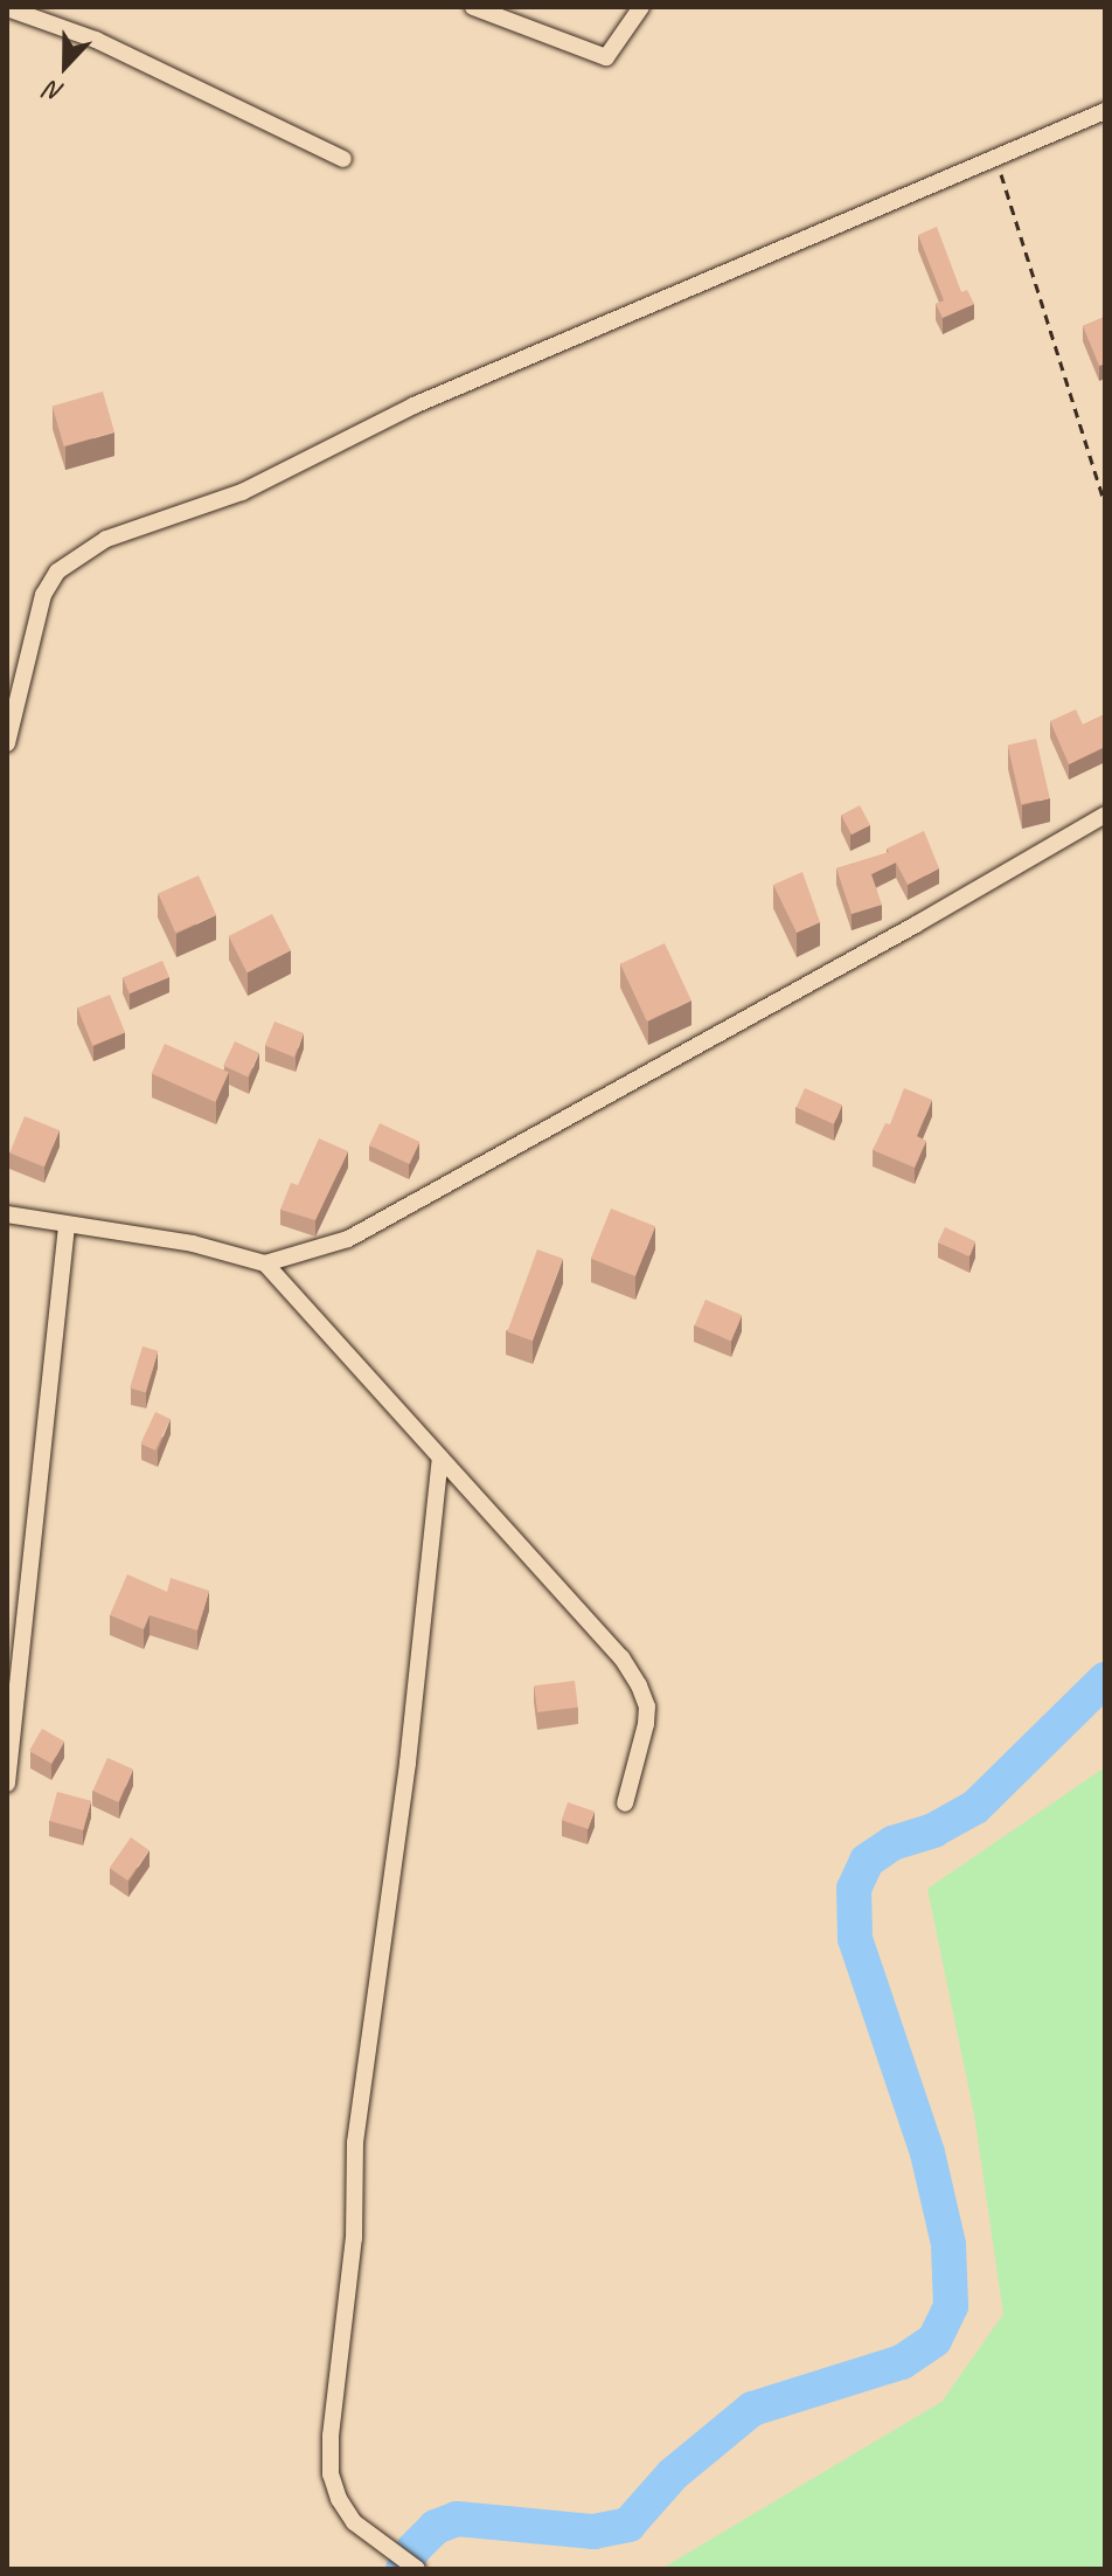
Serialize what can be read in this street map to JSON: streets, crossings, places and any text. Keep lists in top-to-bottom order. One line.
{"north":"bottom"}
